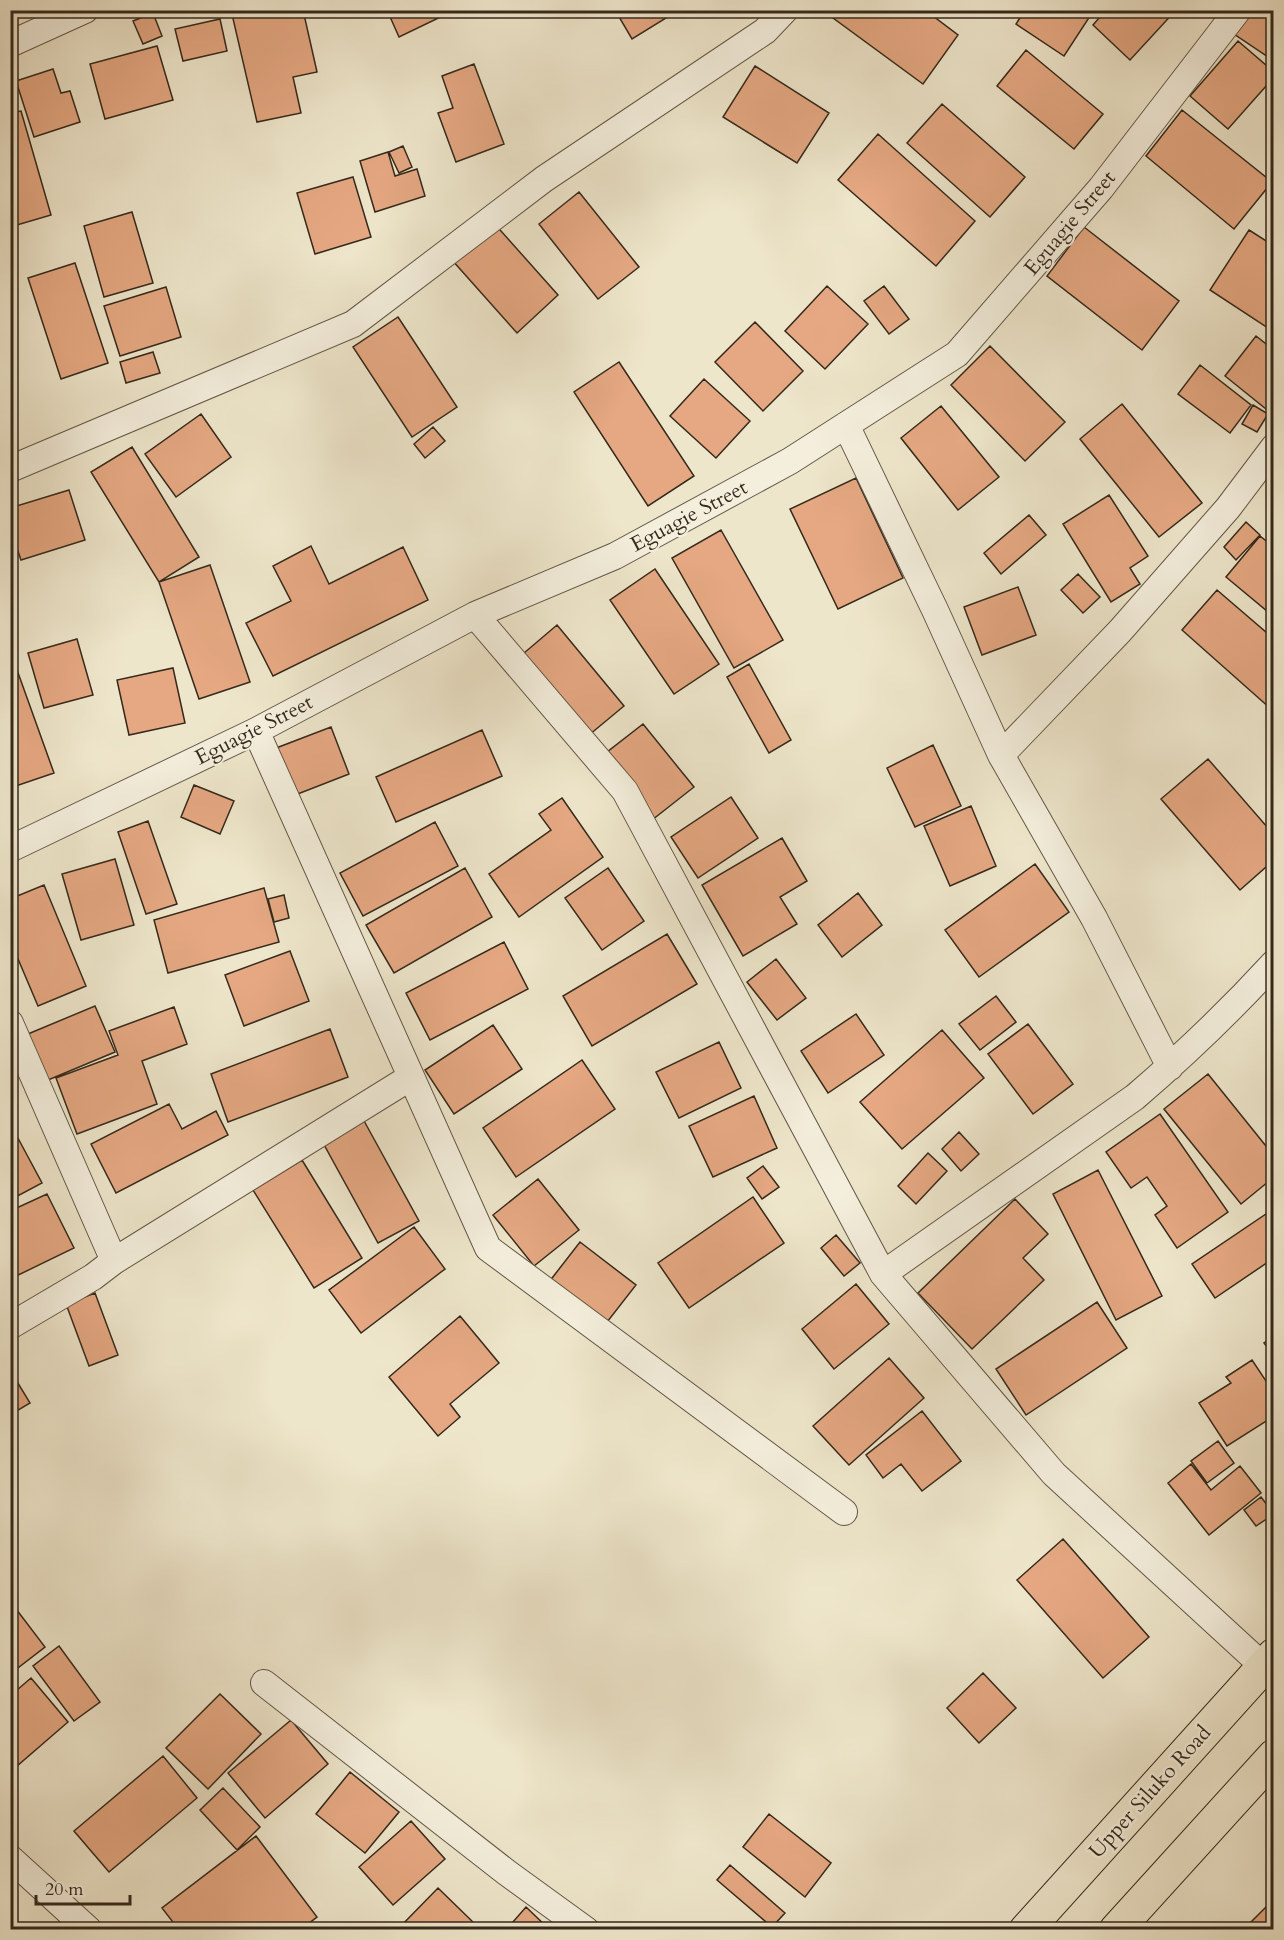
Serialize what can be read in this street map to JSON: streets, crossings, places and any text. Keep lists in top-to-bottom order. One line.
{"streets":{"main road":["Upper Siluko Road"],"street":["Eguagie Street"]},"scale_bar":"20 m"}
